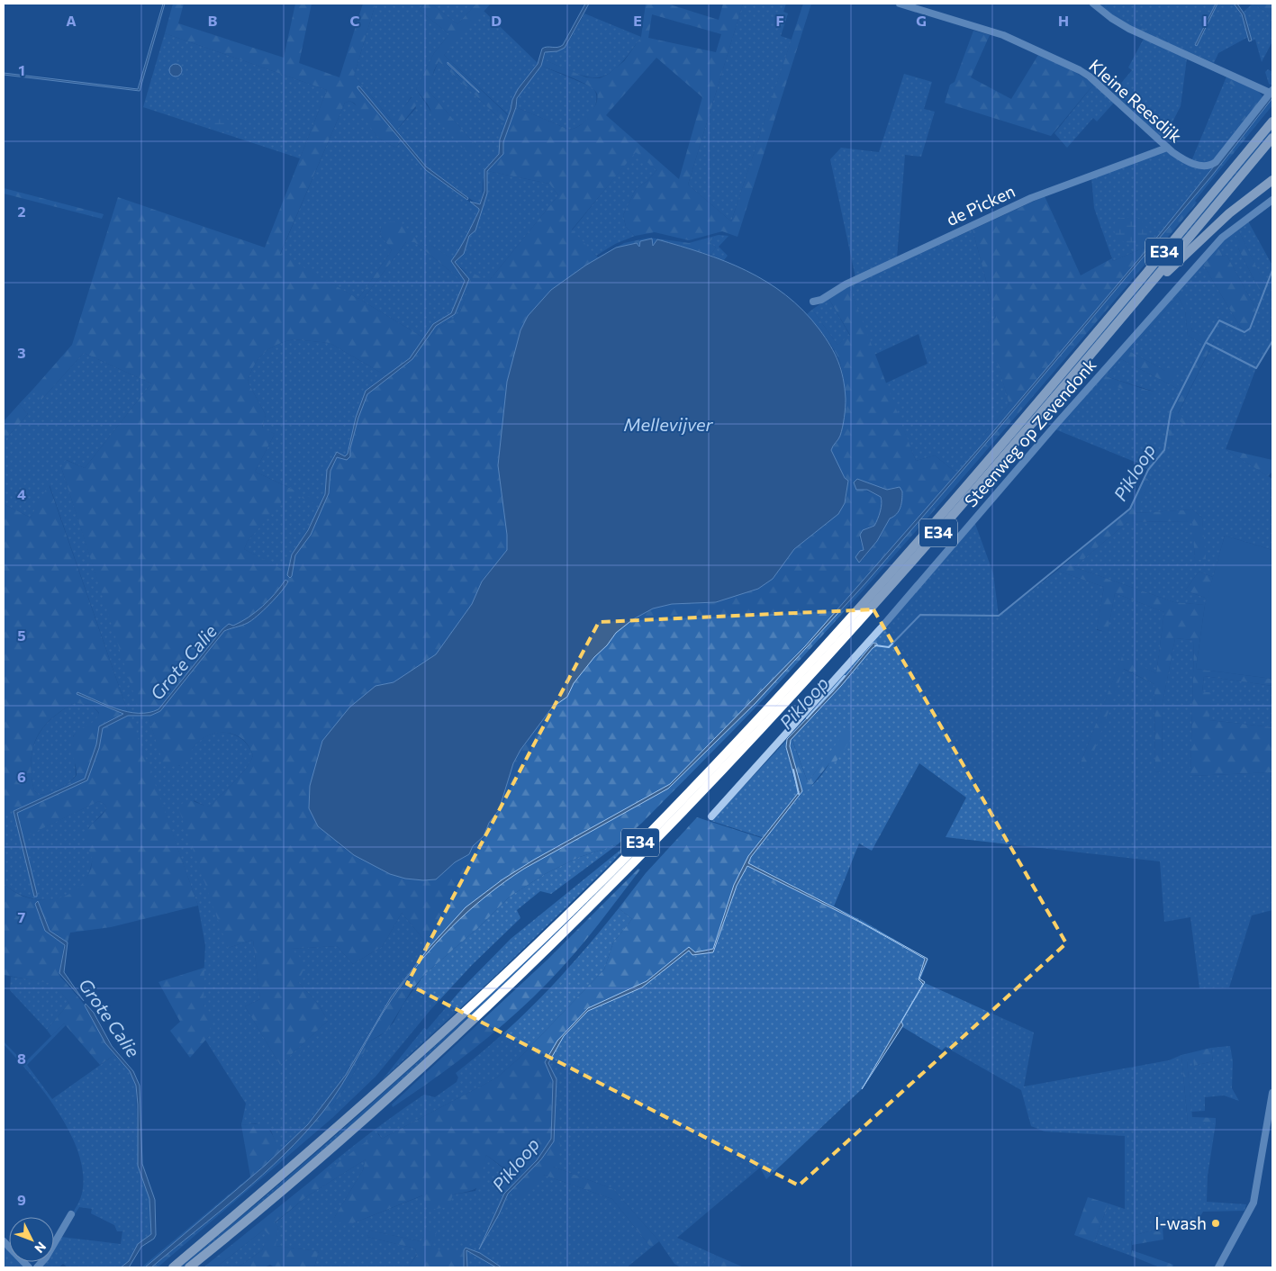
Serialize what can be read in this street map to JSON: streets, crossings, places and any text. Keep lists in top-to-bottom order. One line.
{"streets":{"highway":["E34"],"street":["Kleine Reesdijk","de Picken","Steenweg op Zevendonk"]},"crossings":[["Kleine Reesdijk","de Picken"]],"water":["Mellevijver","Pikloop","Grote Calie"],"places":["I-wash"],"north":"bottom right","grid":{"columns":["A","B","C","D","E","F","G","H","I"],"rows":["1","2","3","4","5","6","7","8","9"]}}
